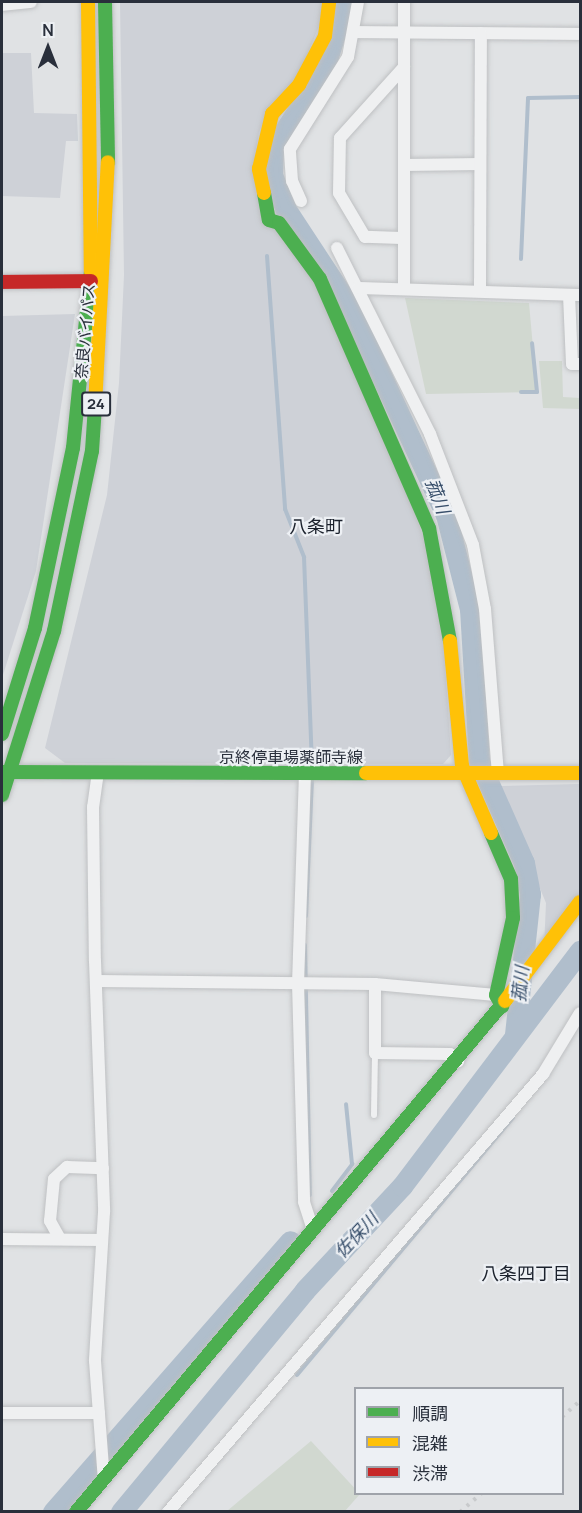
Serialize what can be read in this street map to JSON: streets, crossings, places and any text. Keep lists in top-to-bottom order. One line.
{"streets":{"main road":["奈良バイパス","24","京終停車場薬師寺線"]},"crossings":[["奈良バイパス","京終停車場薬師寺線"]],"districts":["八条町","八条四丁目"],"water":["菰川","佐保川"],"legend":["順調","混雑","渋滞"],"north":"top"}
